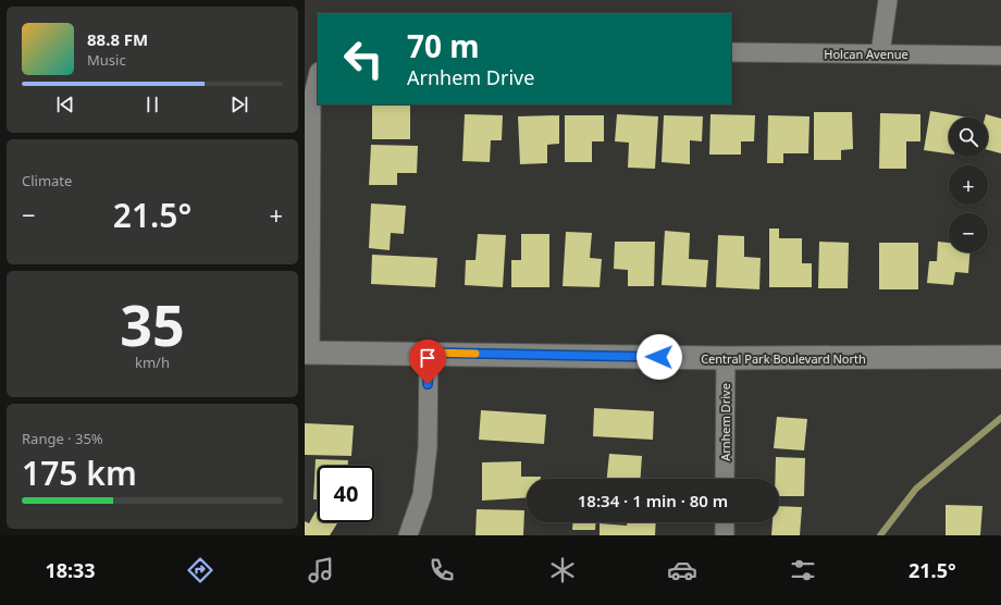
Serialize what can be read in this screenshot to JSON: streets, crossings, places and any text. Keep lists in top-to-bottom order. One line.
{"streets":{"street":["Holcan Avenue","Central Park Boulevard North","Arnhem Drive"]},"crossings":[["Central Park Boulevard North","Arnhem Drive"]],"page":{"turn":["70 m","Arnhem Drive"],"song":["88.8 FM","Music"],"map_buttons":["+","−"],"tile":["Climate",["35","km/h"],["Range · 35%","175 km"]],"heat":["−","21.5°","+"],"limit":"40","trip":"18:34 · 1 min · 80 m","tabs":["18:33","21.5°"]}}
